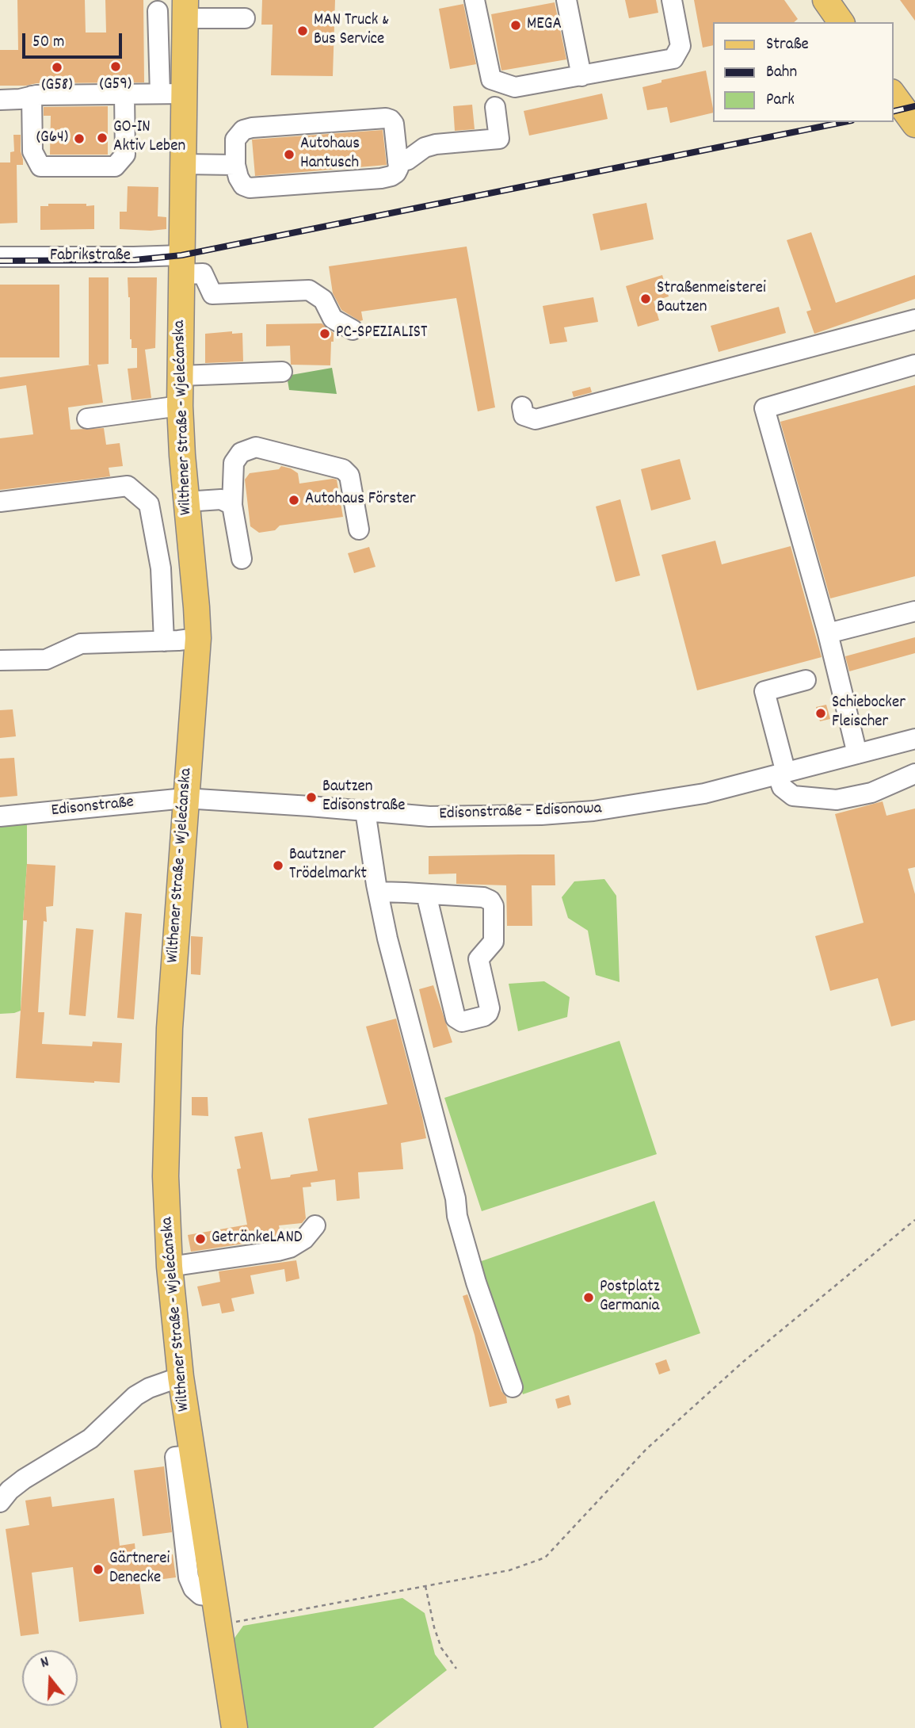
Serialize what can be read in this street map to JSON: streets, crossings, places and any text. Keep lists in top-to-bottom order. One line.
{"streets":{"main road":["Wilthener Straße - Wjelećanska"],"street":["Fabrikstraße","Edisonstraße","Edisonstraße - Edisonowa"]},"crossings":[["Fabrikstraße","Wilthener Straße - Wjelećanska"],["Wilthener Straße - Wjelećanska","Edisonstraße"],["Wilthener Straße - Wjelećanska","Edisonstraße - Edisonowa"],["Edisonstraße","Edisonstraße - Edisonowa"]],"places":["MEGA","MAN Truck & Bus Service","(G59)","(G58)","GO-IN Aktiv Leben","(G64)","Autohaus Hantusch","Straßenmeisterei Bautzen","PC-SPEZIALIST","Autohaus Förster","Schiebocker Fleischer","Bautzen Edisonstraße","Bautzner Trödelmarkt","GetränkeLAND","Postplatz Germania","Gärtnerei Denecke"],"legend":["Straße","Bahn","Park"],"scale_bar":"50 m","north":"top"}
